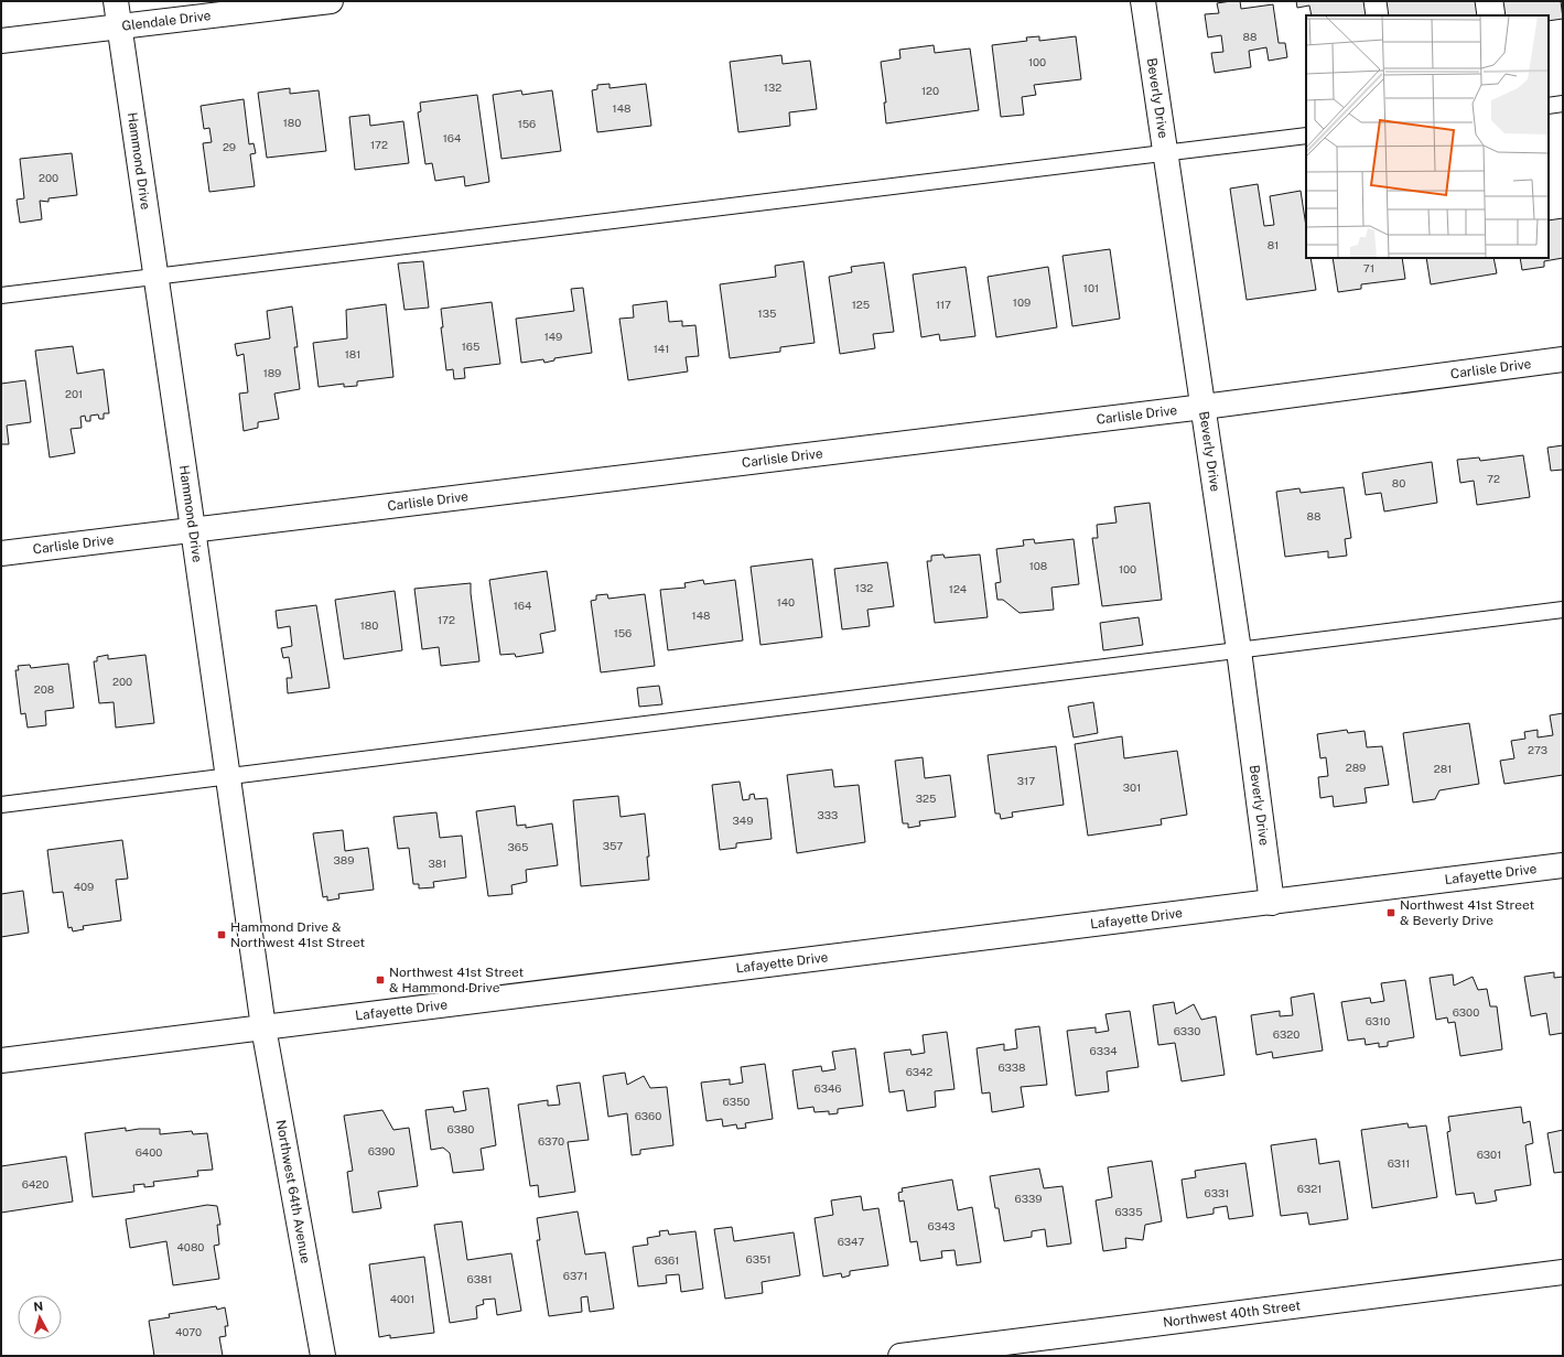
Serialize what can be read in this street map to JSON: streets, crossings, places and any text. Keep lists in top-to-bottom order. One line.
{"streets":{"street":["Glendale Drive","Beverly Drive","Hammond Drive","Carlisle Drive","Lafayette Drive","Northwest 64th Avenue","Northwest 40th Street"]},"crossings":[["Glendale Drive","Hammond Drive"],["Beverly Drive","Carlisle Drive"],["Beverly Drive","Lafayette Drive"],["Hammond Drive","Carlisle Drive"],["Hammond Drive","Lafayette Drive"],["Hammond Drive","Northwest 64th Avenue"],["Lafayette Drive","Northwest 64th Avenue"]],"places":{"transit":["Northwest 41st Street & Beverly Drive","Hammond Drive & Northwest 41st Street","Northwest 41st Street & Hammond Drive"]},"house_numbers":["88","100","132","120","148","180","156","164","172","29","200","81","71","101","109","125","117","135","149","165","141","181","189","201","72","80","88","108","100","132","124","140","164","148","172","180","156","200","208","273","289","281","317","301","325","333","349","357","365","389","381","409","6300","6310","6330","6320","6334","6338","6342","6346","6350","6360","6380","6370","6390","6400","6301","6311","6420","6321","6331","6339","6335","6343","6347","4080","6351","6361","6371","6381","4001","4070"],"north":"top"}
